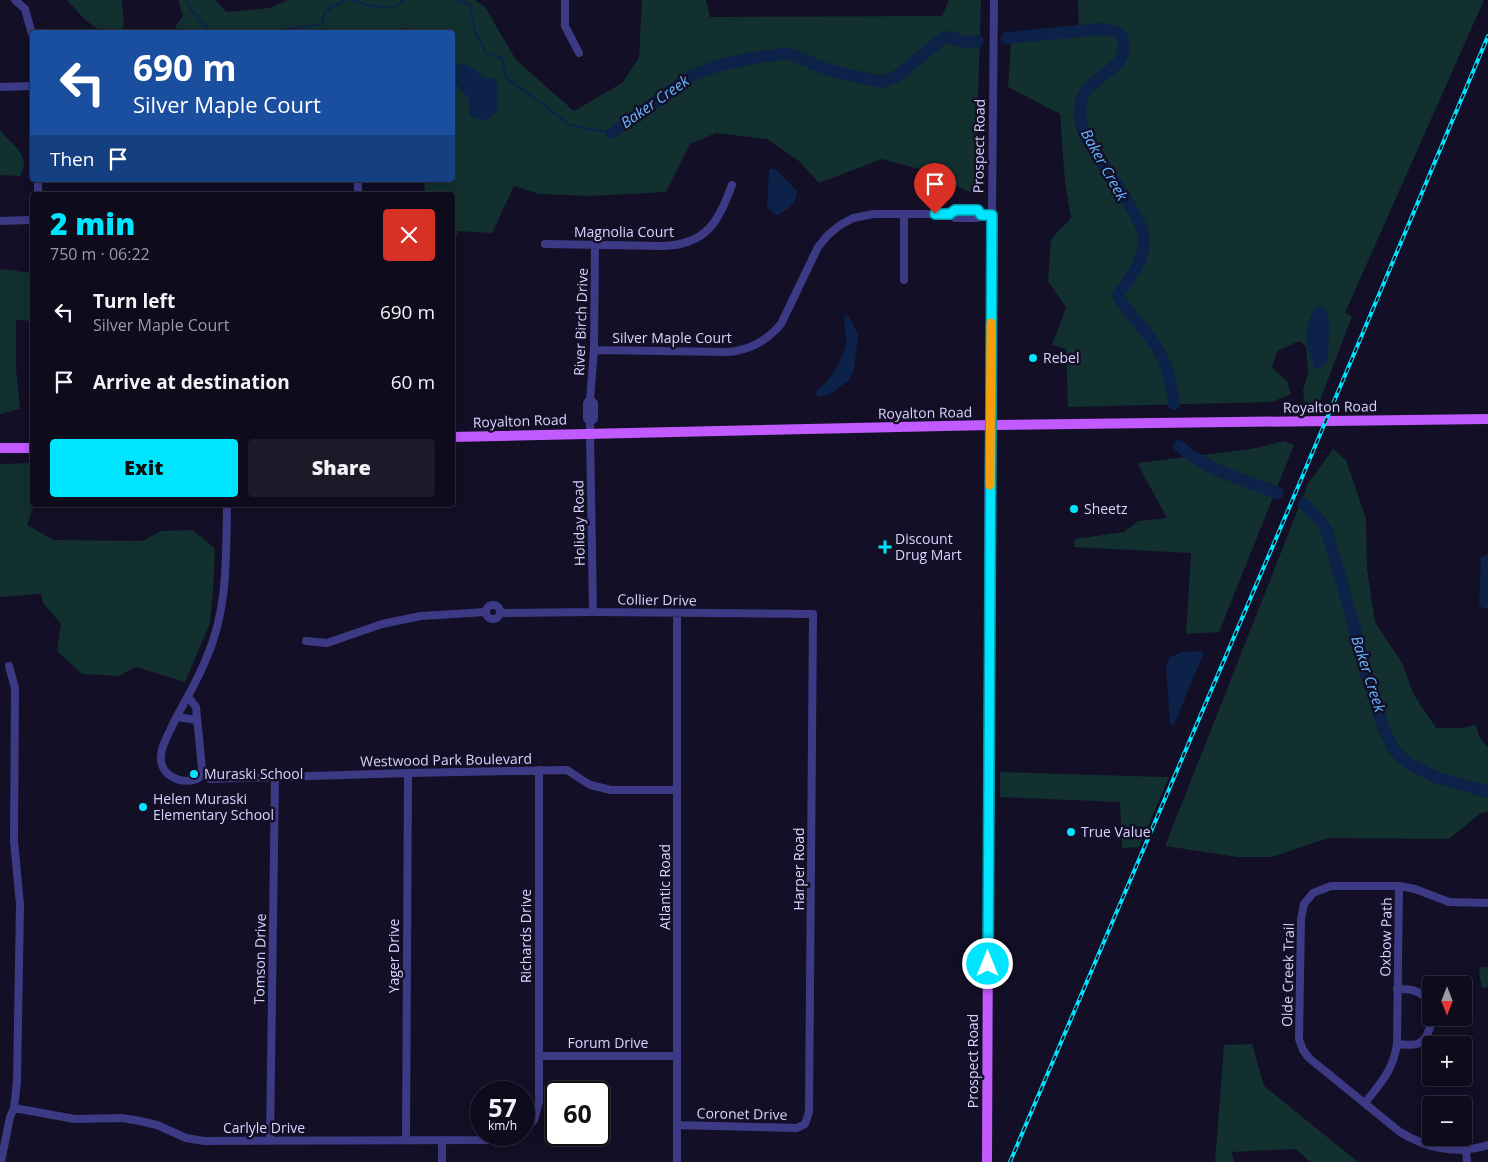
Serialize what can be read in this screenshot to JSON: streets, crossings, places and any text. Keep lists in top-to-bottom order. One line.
{"streets":{"main road":["Prospect Road","Royalton Road"],"street":["Magnolia Court","River Birch Drive","Silver Maple Court","Holiday Road","Collier Drive","Westwood Park Boulevard","Harper Road","Atlantic Road","Richards Drive","Oxbow Path","Yager Drive","Tomson Drive","Olde Creek Trail","Forum Drive","Coronet Drive","Carlyle Drive"]},"crossings":[["Prospect Road","Silver Maple Court"],["Prospect Road","Royalton Road"],["Magnolia Court","River Birch Drive"],["River Birch Drive","Silver Maple Court"],["River Birch Drive","Royalton Road"],["River Birch Drive","Holiday Road"],["Royalton Road","Holiday Road"],["Holiday Road","Collier Drive"],["Collier Drive","Harper Road"],["Collier Drive","Atlantic Road"],["Westwood Park Boulevard","Atlantic Road"],["Westwood Park Boulevard","Richards Drive"],["Westwood Park Boulevard","Yager Drive"],["Westwood Park Boulevard","Tomson Drive"],["Harper Road","Coronet Drive"],["Atlantic Road","Forum Drive"],["Atlantic Road","Coronet Drive"],["Richards Drive","Forum Drive"],["Oxbow Path","Olde Creek Trail"],["Yager Drive","Carlyle Drive"],["Tomson Drive","Carlyle Drive"]],"water":["Baker Creek"],"places":{"other":["Rebel","Sheetz","Muraski School","Helen Muraski Elementary School","True Value"],"health":["Discount Drug Mart"]},"north":"bottom","page":{"turn":["690 m","Silver Maple Court"],"then":"Then","heading":["2 min","750 m · 06:22"],"list":[{"name":"Turn left","note":"Silver Maple Court","value":"690 m"},{"name":"Arrive at destination","value":"60 m"}],"buttons":["Exit","Share"],"map_buttons":["+","−"],"speed":"57 km/h","limit":"60"}}
